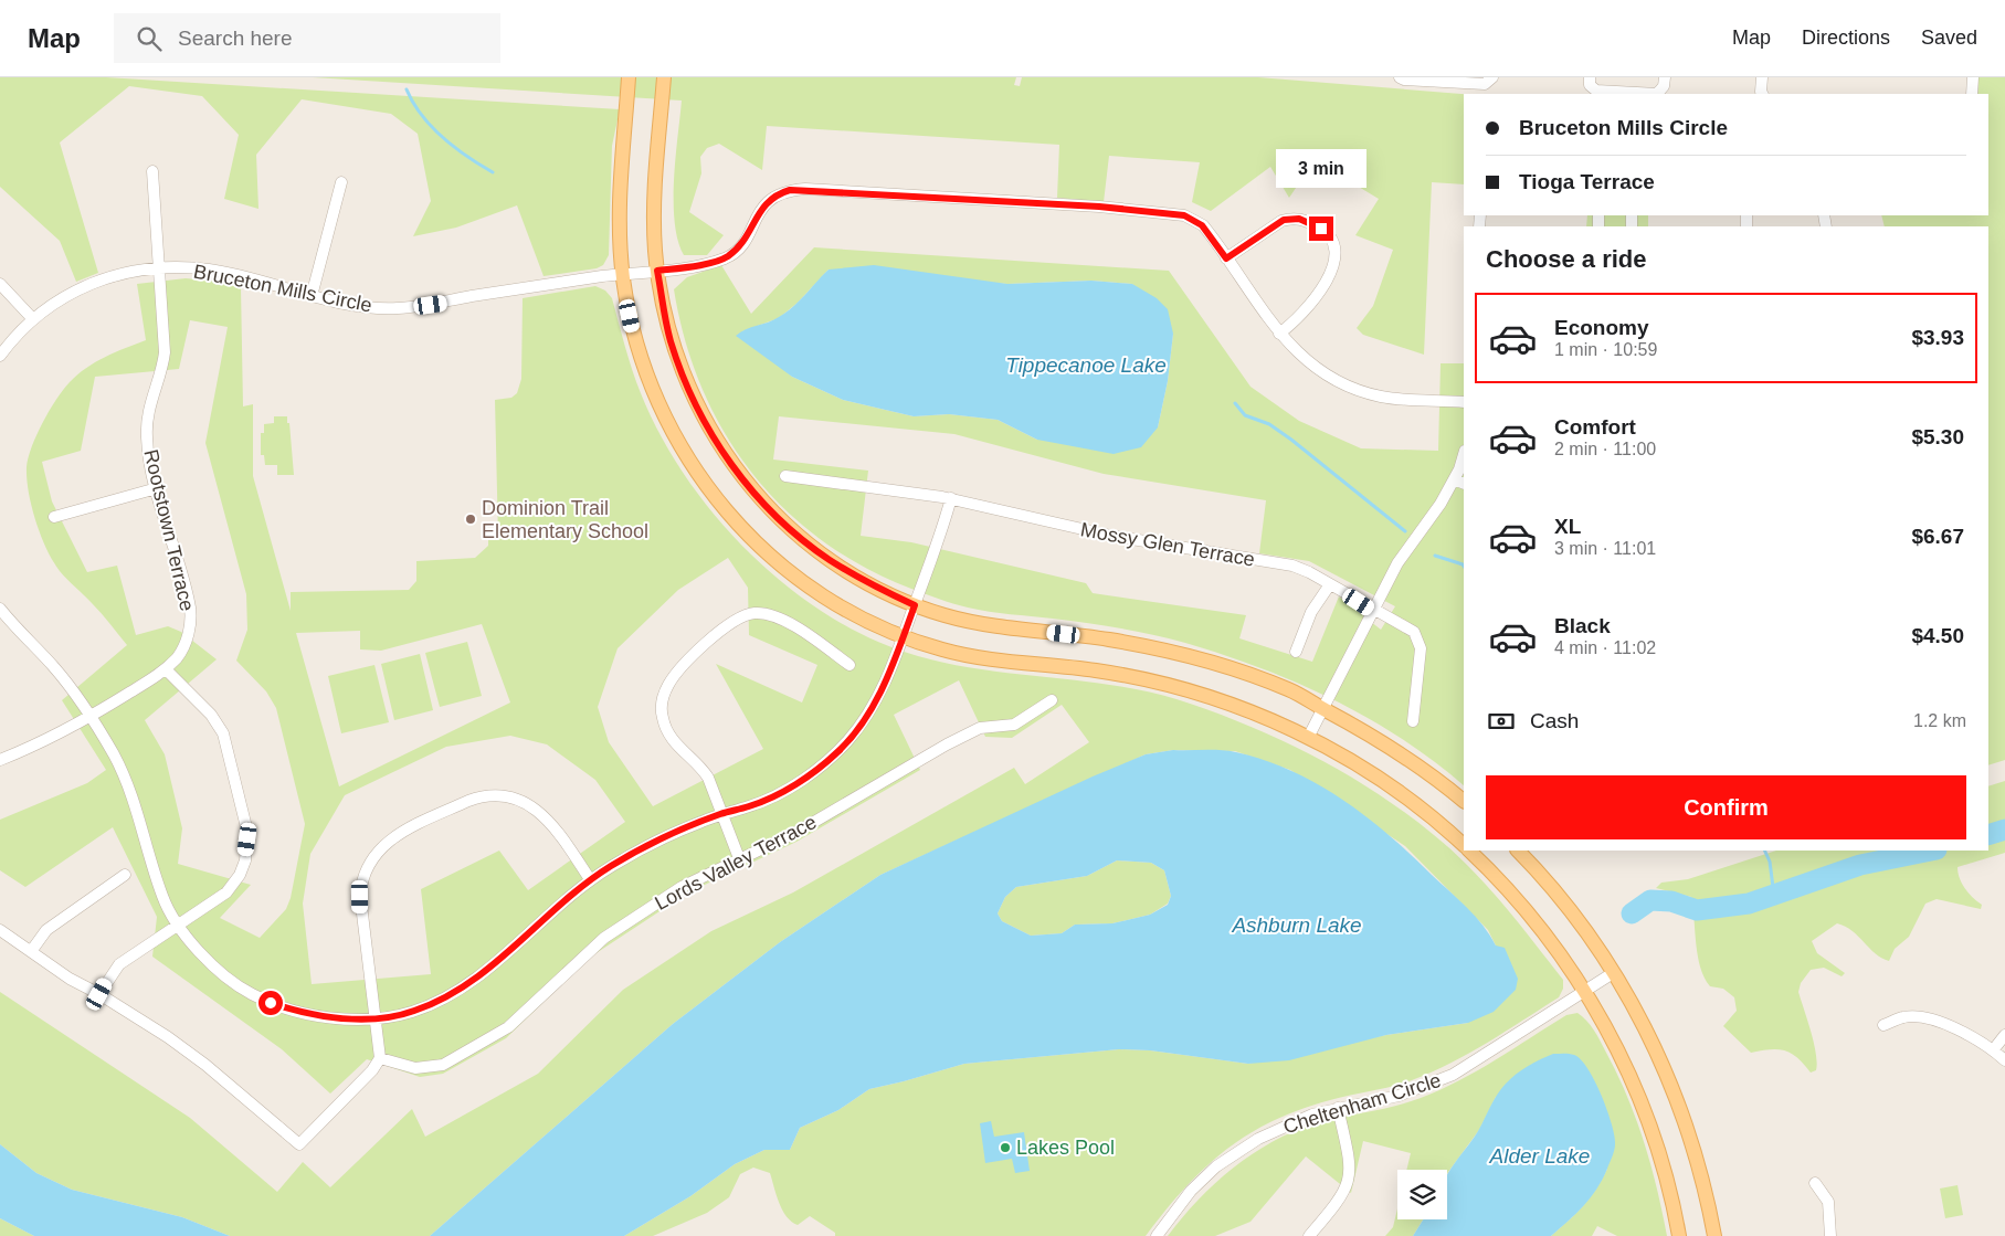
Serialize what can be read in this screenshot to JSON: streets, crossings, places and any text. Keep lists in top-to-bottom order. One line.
{"streets":{"street":["Bruceton Mills Circle","Rootstown Terrace","Mossy Glen Terrace","Lords Valley Terrace","Cheltenham Circle"]},"crossings":[["Bruceton Mills Circle","Rootstown Terrace"]],"water":["Tippecanoe Lake","Ashburn Lake","Alder Lake"],"places":["Dominion Trail Elementary School","Lakes Pool"],"page":{"header":"Map","search":"Search here","nav":["Map","Directions","Saved"],"banner":["Bruceton Mills Circle","Tioga Terrace"],"bubble":"3 min","heading":"Choose a ride","list":[{"name":"Economy","note":"1 min · 10:59","value":"$3.93"},{"name":"Comfort","note":"2 min · 11:00","value":"$5.30"},{"name":"XL","note":"3 min · 11:01","value":"$6.67"},{"name":"Black","note":"4 min · 11:02","value":"$4.50"}],"pay":["Cash","1.2 km"],"buttons":"Confirm"}}
